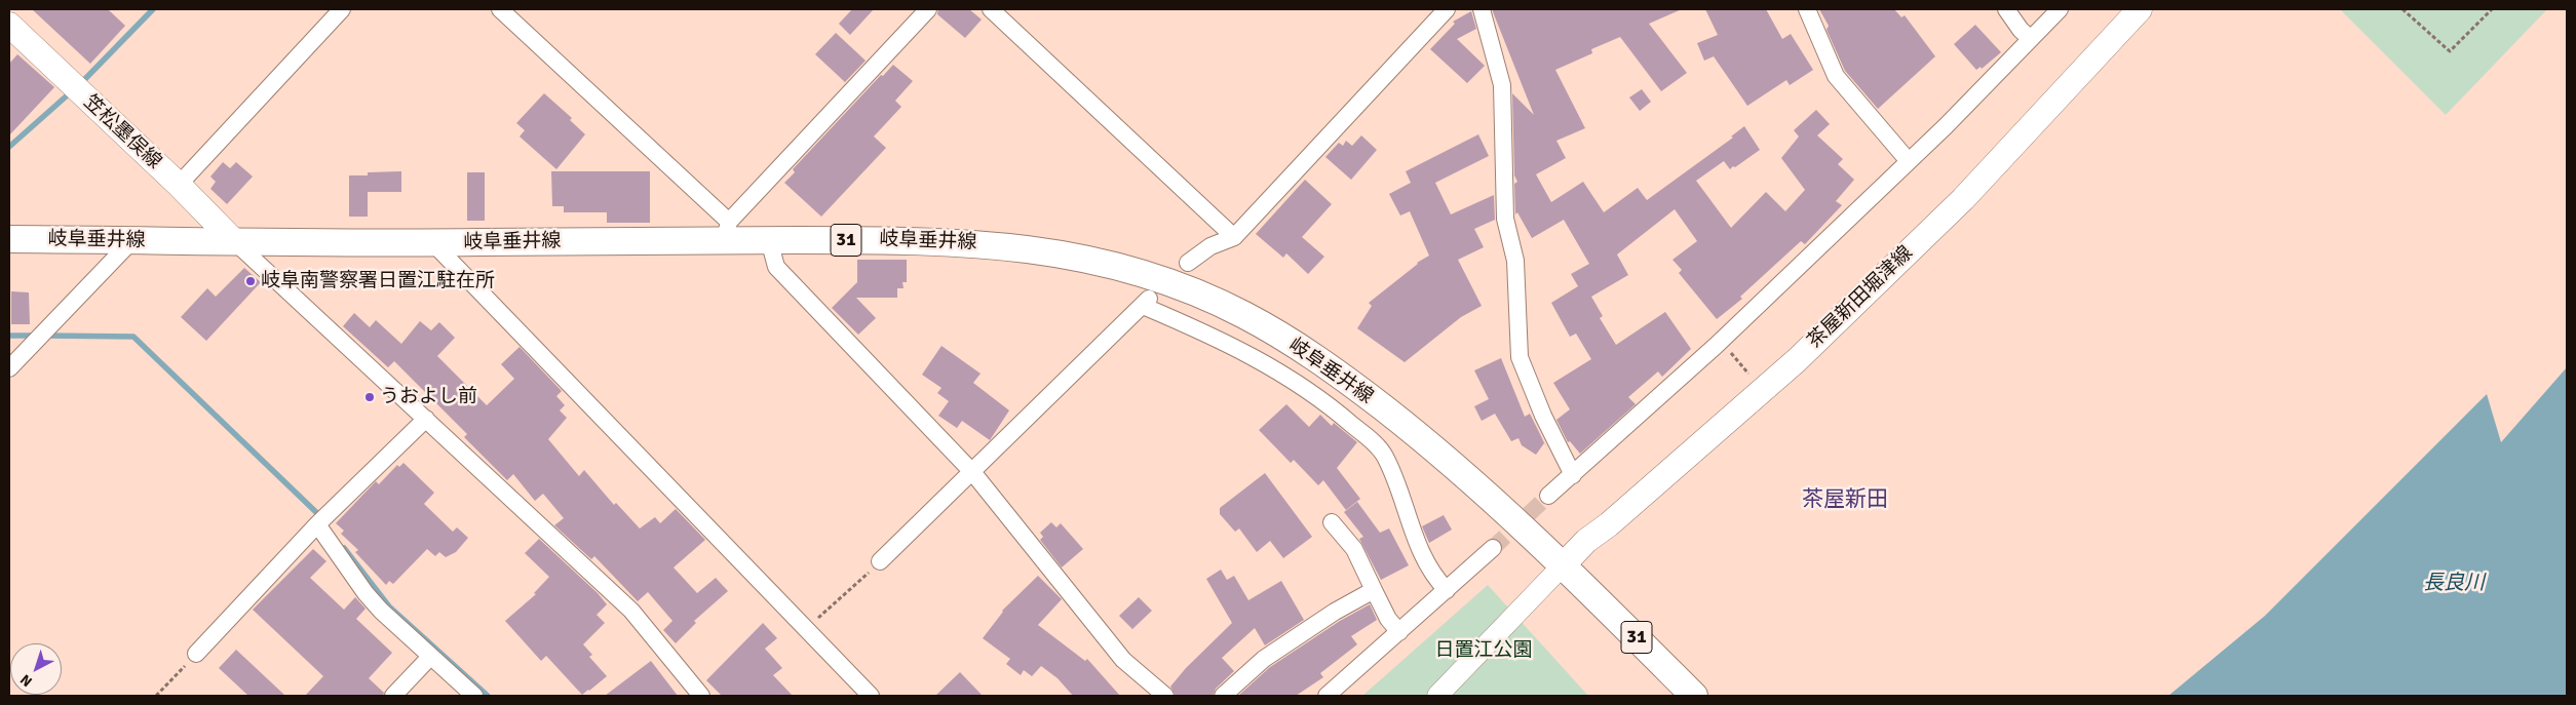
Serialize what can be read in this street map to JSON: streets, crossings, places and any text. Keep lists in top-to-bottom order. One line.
{"streets":{"main road":["笠松墨俣線","岐阜垂井線","31","茶屋新田堀津線"]},"crossings":[["笠松墨俣線","岐阜垂井線"],["岐阜垂井線","茶屋新田堀津線"]],"districts":["茶屋新田"],"water":["長良川"],"parks":["日置江公園"],"places":["岐阜南警察署日置江駐在所","うおよし前"],"north":"bottom left"}
